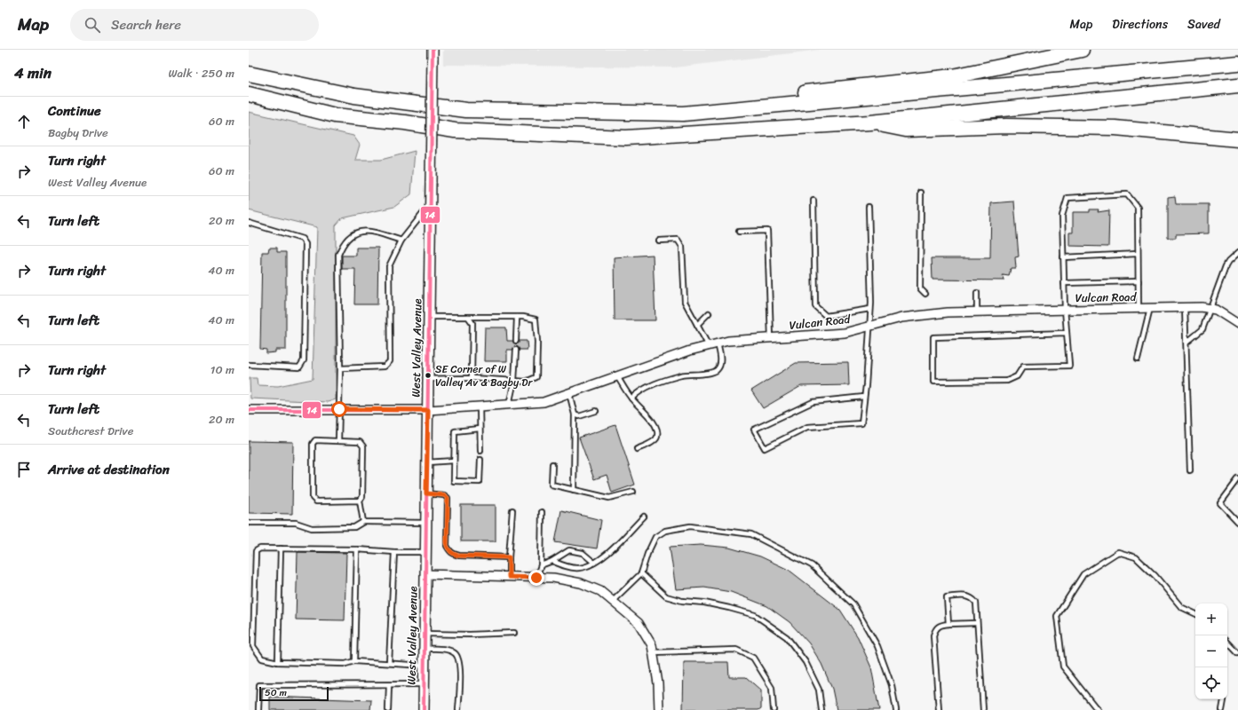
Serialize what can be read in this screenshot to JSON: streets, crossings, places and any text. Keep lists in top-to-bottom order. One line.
{"streets":{"street":["Vulcan Road","West Valley Avenue"]},"crossings":[["Vulcan Road","West Valley Avenue"]],"places":["SE Corner of W Valley Av & Bagby Dr"],"lines":["transit line 14"],"scale_bar":"50 m","page":{"header":"Map","search":"Search here","nav":["Map","Directions","Saved"],"heading":["4 min","Walk · 250 m"],"list":[["Continue","Bagby Drive","60 m"],["Turn right","West Valley Avenue","60 m"],["Turn left","20 m"],["Turn right","40 m"],["Turn left","40 m"],["Turn right","10 m"],["Turn left","Southcrest Drive","20 m"],"Arrive at destination"],"map_buttons":["+","−"],"scale":"50 m"}}
